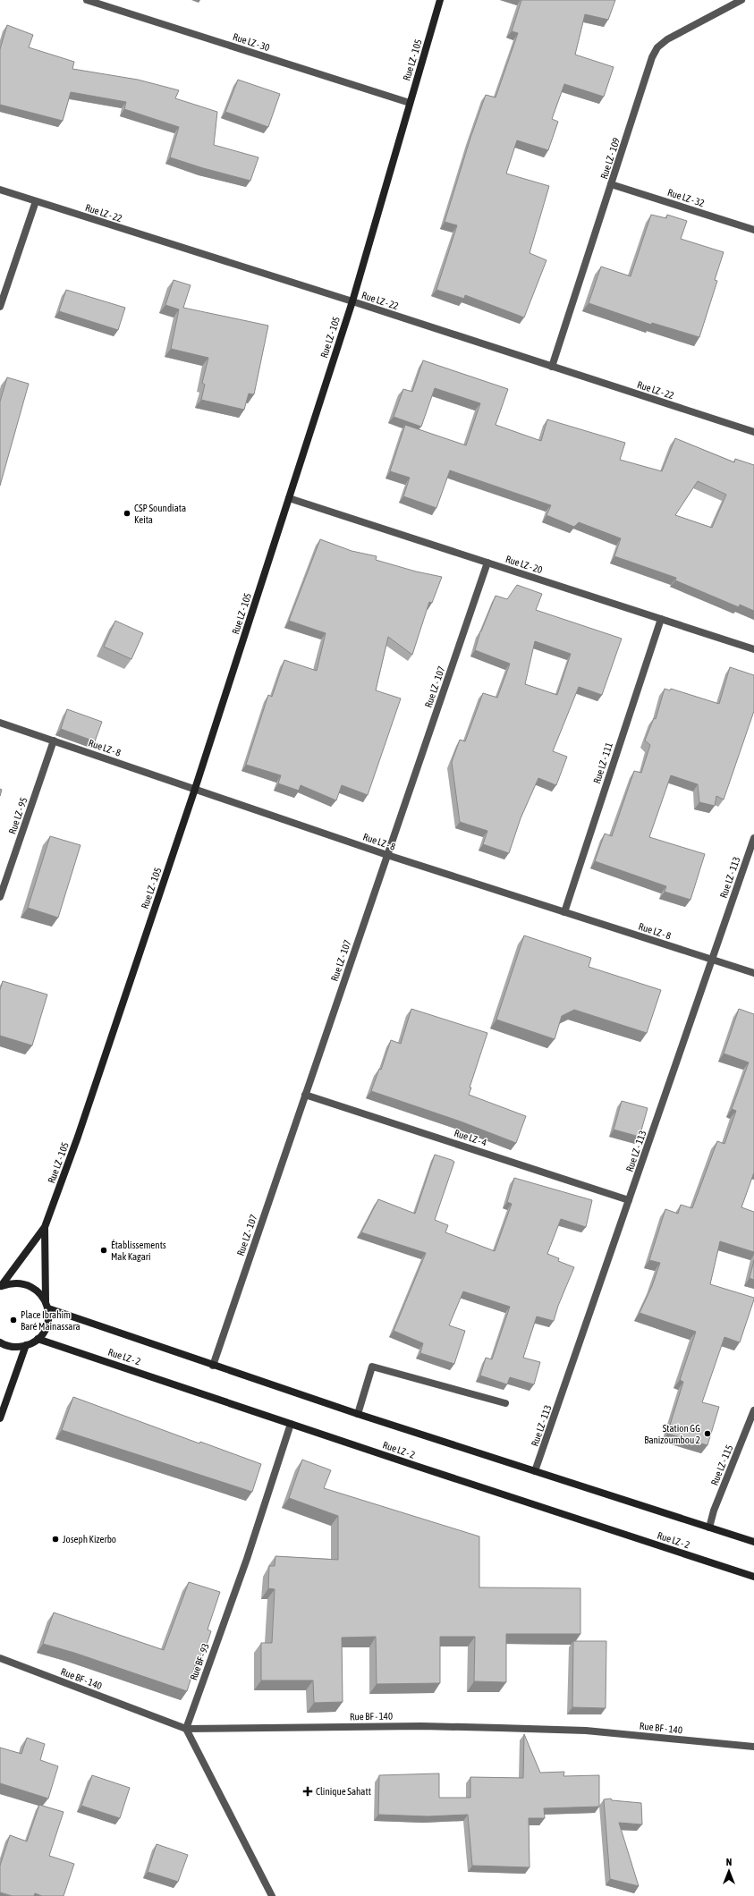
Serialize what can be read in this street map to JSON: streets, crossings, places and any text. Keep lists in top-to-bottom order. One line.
{"streets":{"main road":["Rue LZ - 105","Rue LZ - 2"],"street":["Rue LZ - 30","Rue LZ - 109","Rue LZ - 32","Rue LZ - 22","Rue LZ - 20","Rue LZ - 107","Rue LZ - 8","Rue LZ - 111","Rue LZ - 95","Rue LZ - 113","Rue LZ - 4","Rue LZ - 115","Rue BF - 93","Rue BF - 140"]},"crossings":[["Rue LZ - 30","Rue LZ - 105"],["Rue LZ - 105","Rue LZ - 22"],["Rue LZ - 105","Rue LZ - 20"],["Rue LZ - 105","Rue LZ - 8"],["Rue LZ - 109","Rue LZ - 32"],["Rue LZ - 109","Rue LZ - 22"],["Rue LZ - 20","Rue LZ - 107"],["Rue LZ - 20","Rue LZ - 111"],["Rue LZ - 107","Rue LZ - 8"],["Rue LZ - 107","Rue LZ - 4"],["Rue LZ - 8","Rue LZ - 111"],["Rue LZ - 8","Rue LZ - 95"],["Rue LZ - 8","Rue LZ - 113"],["Rue LZ - 113","Rue LZ - 4"],["Rue LZ - 2","Rue BF - 93"],["Rue BF - 93","Rue BF - 140"]],"places":{"other":["CSP Soundiata Keita","Établissements Mak Kagari","Place Ibrahim Baré Mainassara","Station GG Banizoumbou 2","Joseph Kizerbo"],"health":["Clinique Sahatt"]},"north":"top"}
